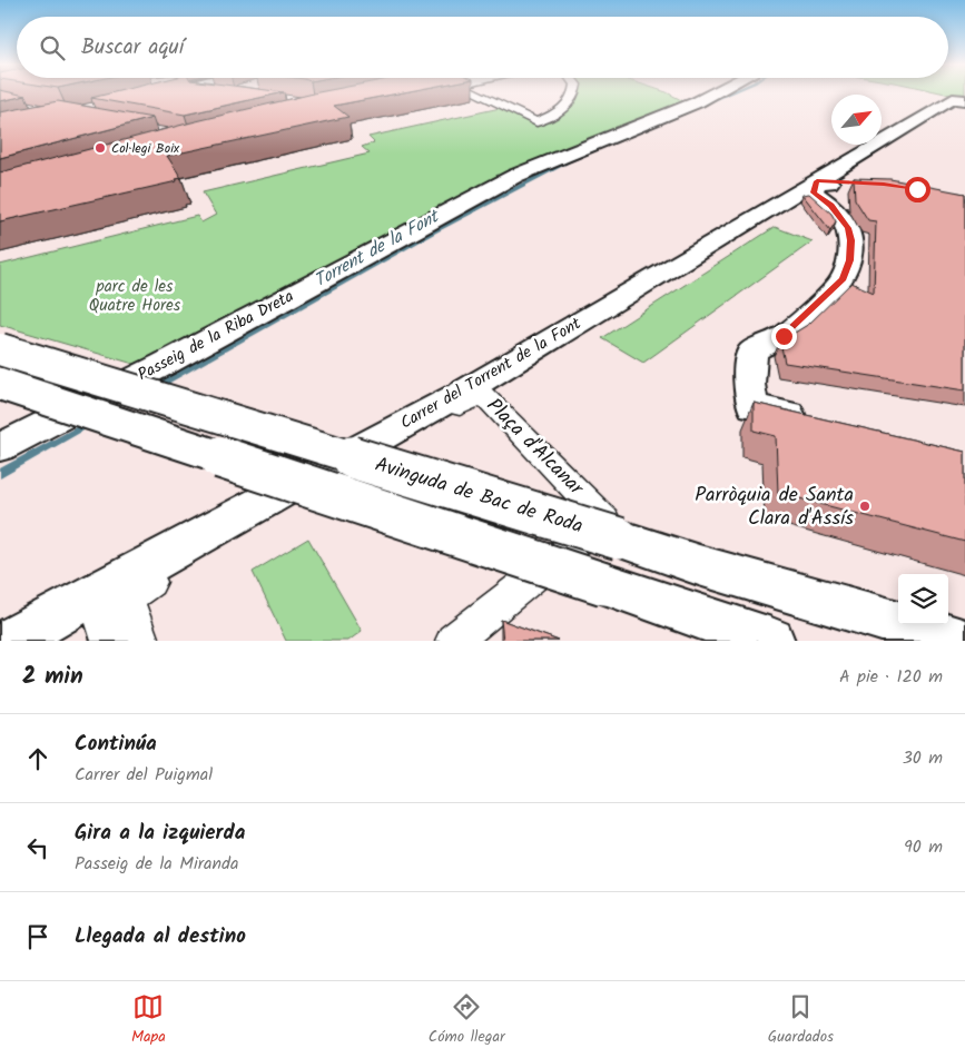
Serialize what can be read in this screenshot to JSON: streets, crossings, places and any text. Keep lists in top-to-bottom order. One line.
{"streets":{"street":["Passeig de la Riba Dreta","Carrer del Torrent de la Font","Plaça d'Alcanar","Avinguda de Bac de Roda"]},"water":["Torrent de la Font"],"parks":["parc de les Quatre Hores"],"places":["Col·legi Boix","Parròquia de Santa Clara d'Assís"],"north":"top right","page":{"search":"Buscar aquí","heading":["2 min","A pie · 120 m"],"list":[["Continúa","Carrer del Puigmal","30 m"],["Gira a la izquierda","Passeig de la Miranda","90 m"],"Llegada al destino"],"nav":["Mapa","Cómo llegar","Guardados"]}}
